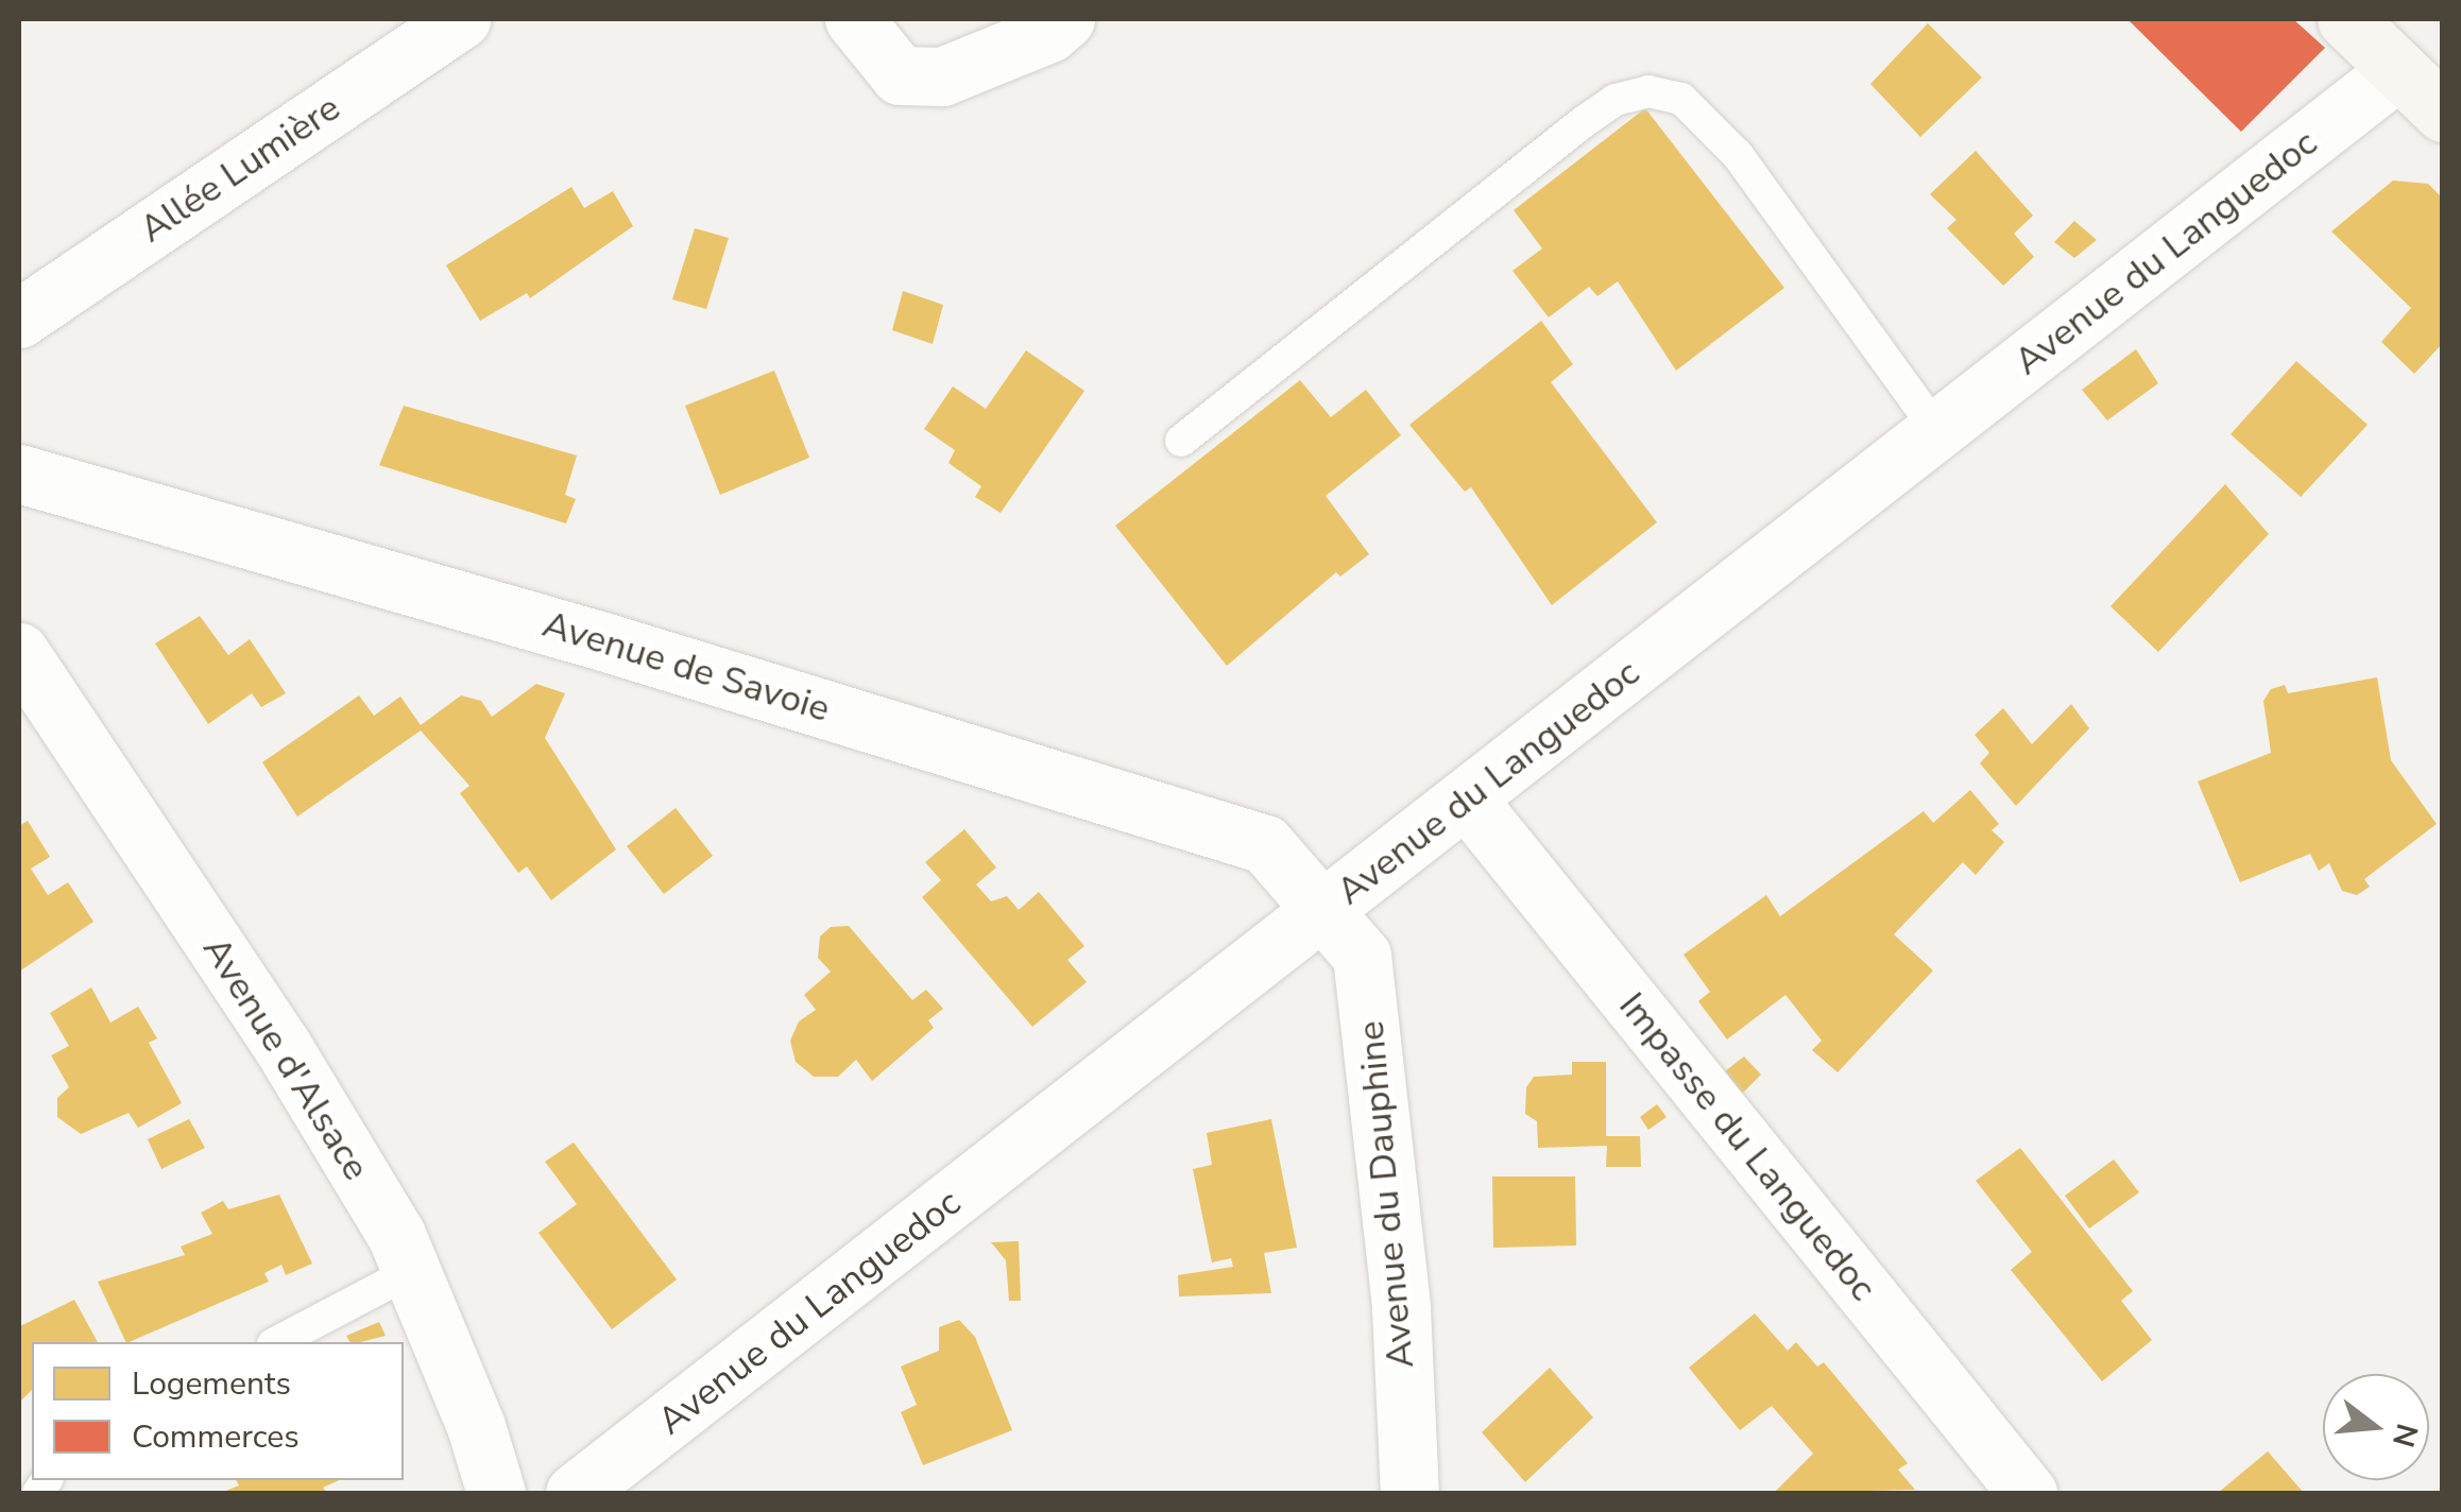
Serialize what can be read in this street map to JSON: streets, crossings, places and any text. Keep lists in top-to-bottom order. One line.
{"streets":{"street":["Allée Lumière","Avenue du Languedoc","Avenue de Savoie","Avenue d'Alsace","Impasse du Languedoc","Avenue du Dauphine"]},"crossings":[["Avenue du Languedoc","Avenue de Savoie"],["Avenue du Languedoc","Impasse du Languedoc"],["Avenue du Languedoc","Avenue du Dauphine"],["Avenue de Savoie","Avenue du Dauphine"]],"legend":["Logements","Commerces"],"north":"right"}
